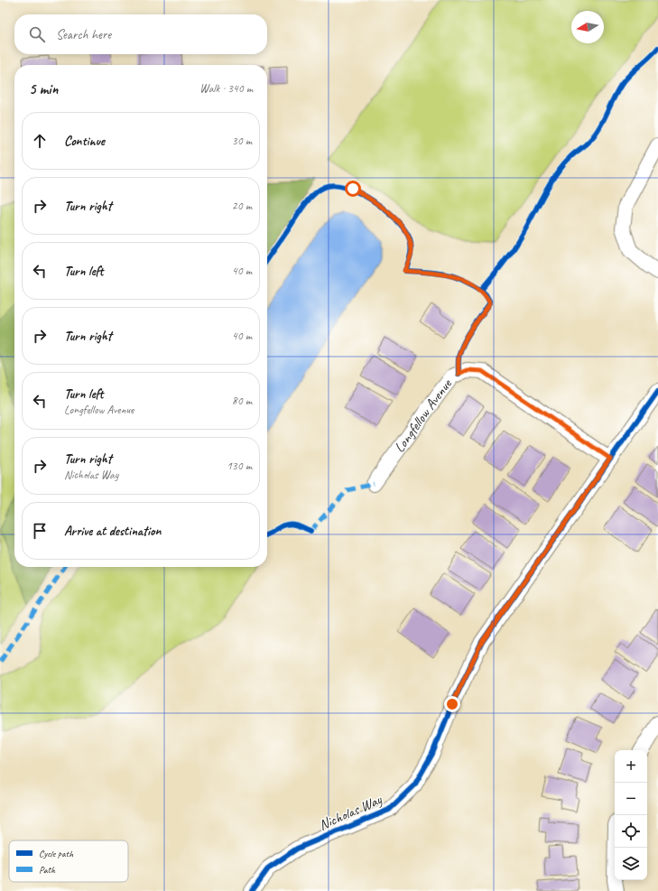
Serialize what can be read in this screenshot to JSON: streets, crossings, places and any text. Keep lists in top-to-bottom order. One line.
{"streets":{"street":["Longfellow Avenue","Nicholas Way"]},"crossings":[["Longfellow Avenue","Nicholas Way"]],"legend":["Cycle path","Path"],"north":"left","page":{"search":"Search here","heading":["5 min","Walk · 340 m"],"list":[["Continue","30 m"],["Turn right","20 m"],["Turn left","40 m"],["Turn right","40 m"],["Turn left","Longfellow Avenue","80 m"],["Turn right","Nicholas Way","130 m"],"Arrive at destination"],"map_buttons":["+","−"]}}
